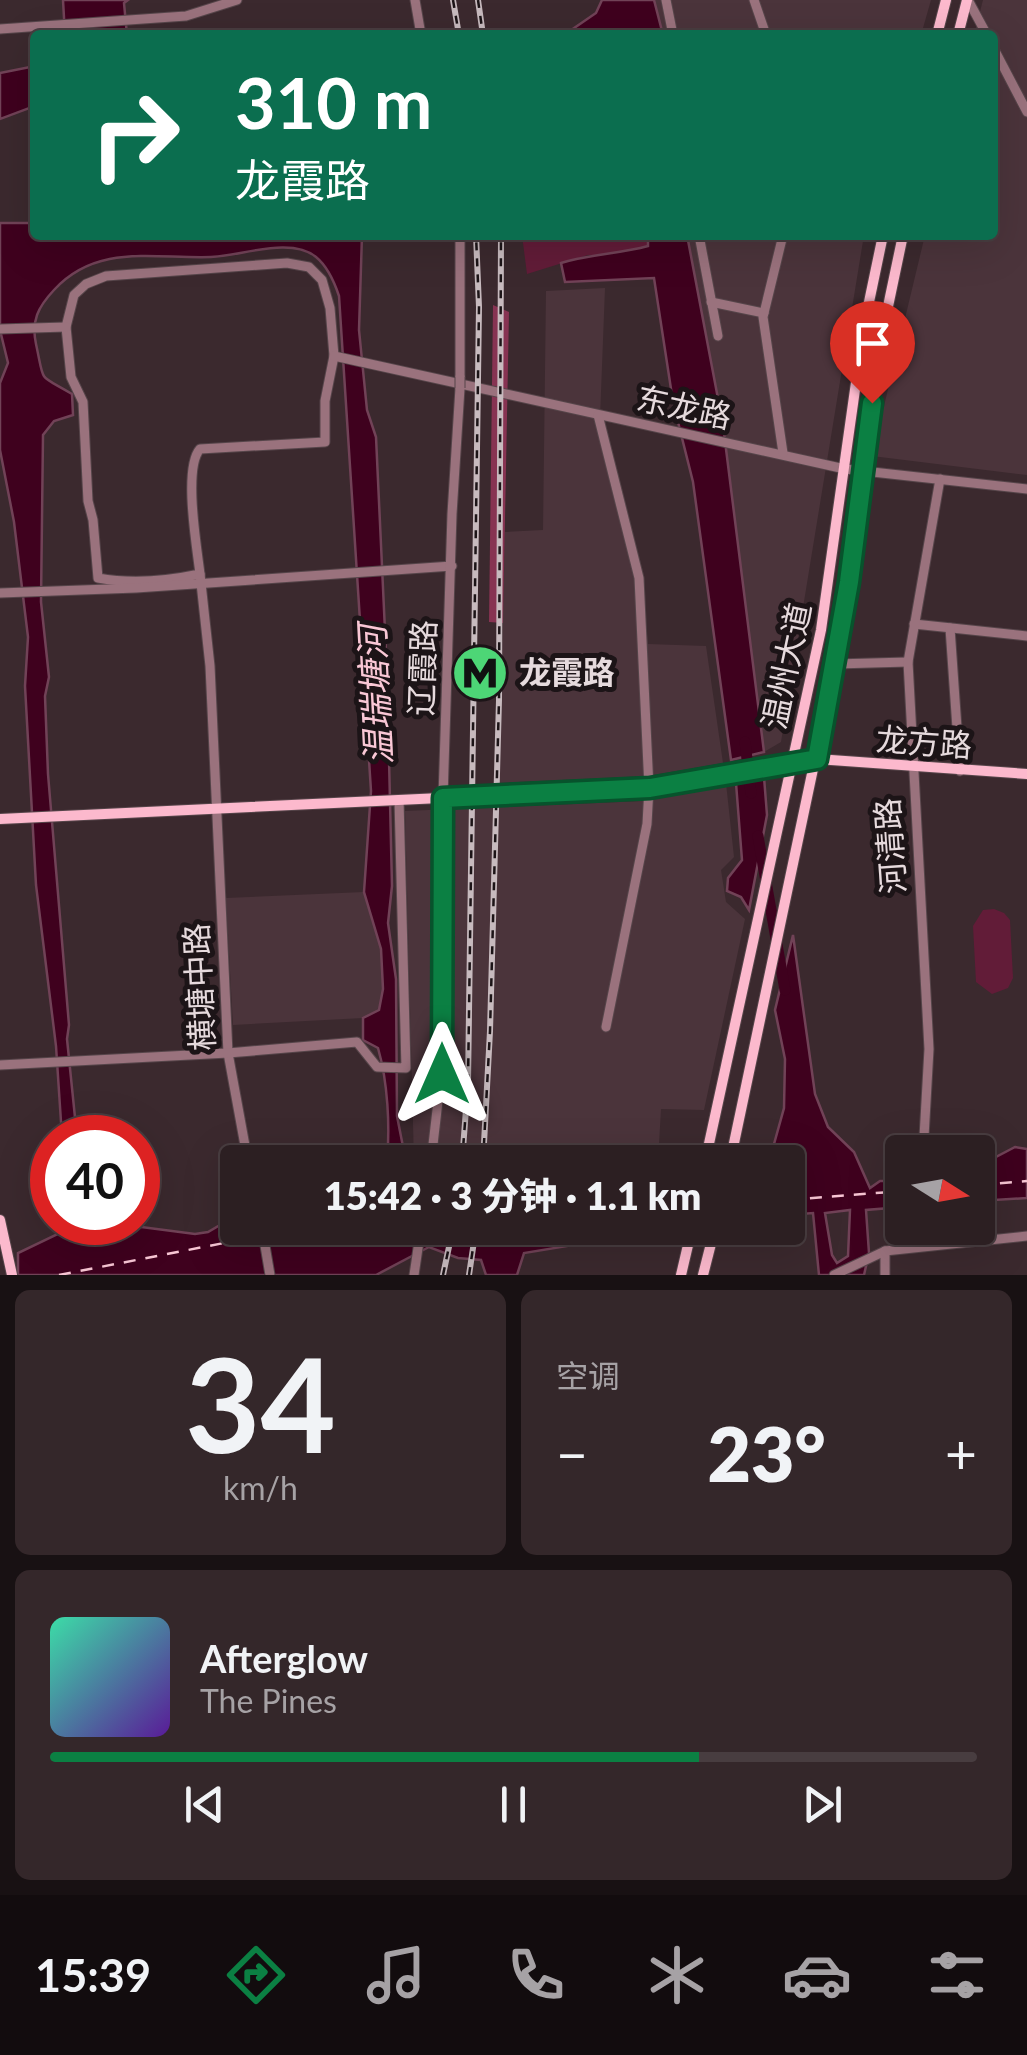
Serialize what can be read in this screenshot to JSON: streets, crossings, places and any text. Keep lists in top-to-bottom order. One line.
{"streets":{"main road":["温州大道","龙方路"],"street":["东龙路","辽霞路","河清路","横塘中路"]},"crossings":[["东龙路","温州大道"],["东龙路","河清路"],["东龙路","横塘中路"],["温州大道","龙方路"],["龙方路","河清路"]],"water":["温瑞塘河"],"places":{"metro station":["龙霞路"]},"north":"right","page":{"turn":["310 m","龙霞路"],"limit":"40","trip":"15:42 · 3 分钟 · 1.1 km","tile":[["34","km/h"],"空调"],"heat":["−","23°","+"],"song":["Afterglow","The Pines"],"tabs":"15:39"}}
